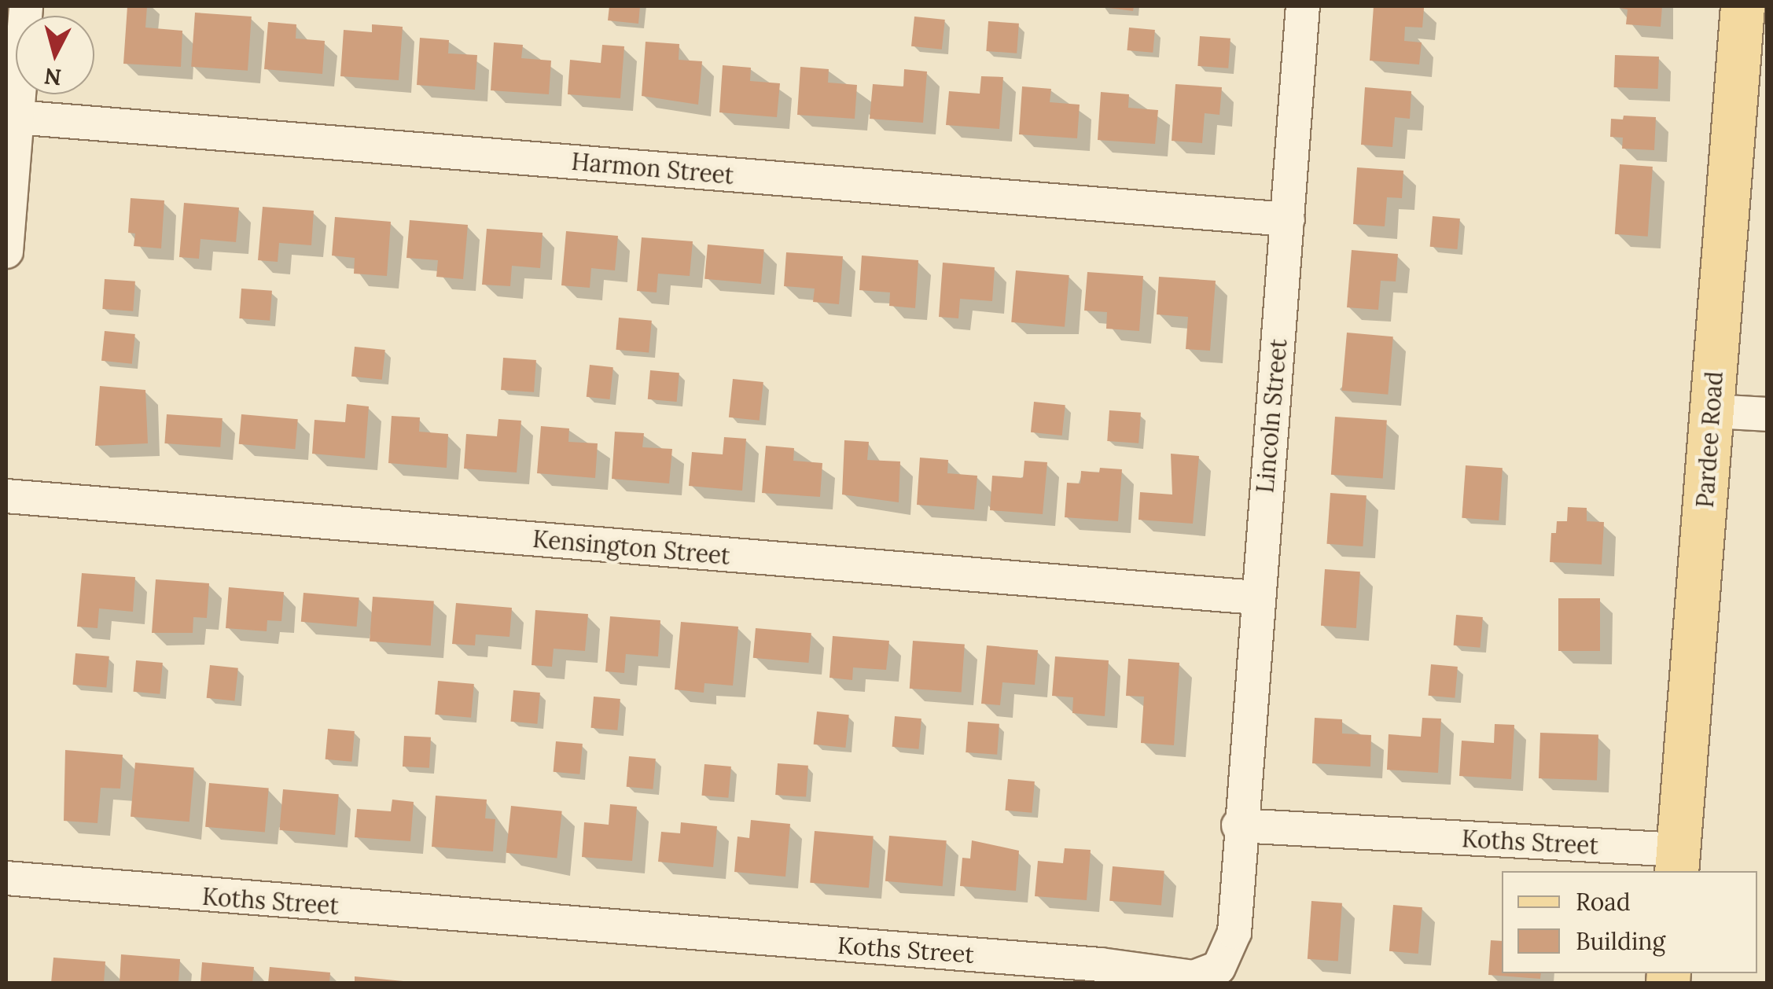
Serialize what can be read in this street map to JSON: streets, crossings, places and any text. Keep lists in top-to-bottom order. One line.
{"streets":{"main road":["Pardee Road"],"street":["Harmon Street","Lincoln Street","Kensington Street","Koths Street"]},"crossings":[["Harmon Street","Lincoln Street"],["Lincoln Street","Kensington Street"],["Lincoln Street","Koths Street"],["Pardee Road","Koths Street"]],"legend":["Road","Building"],"north":"bottom"}
